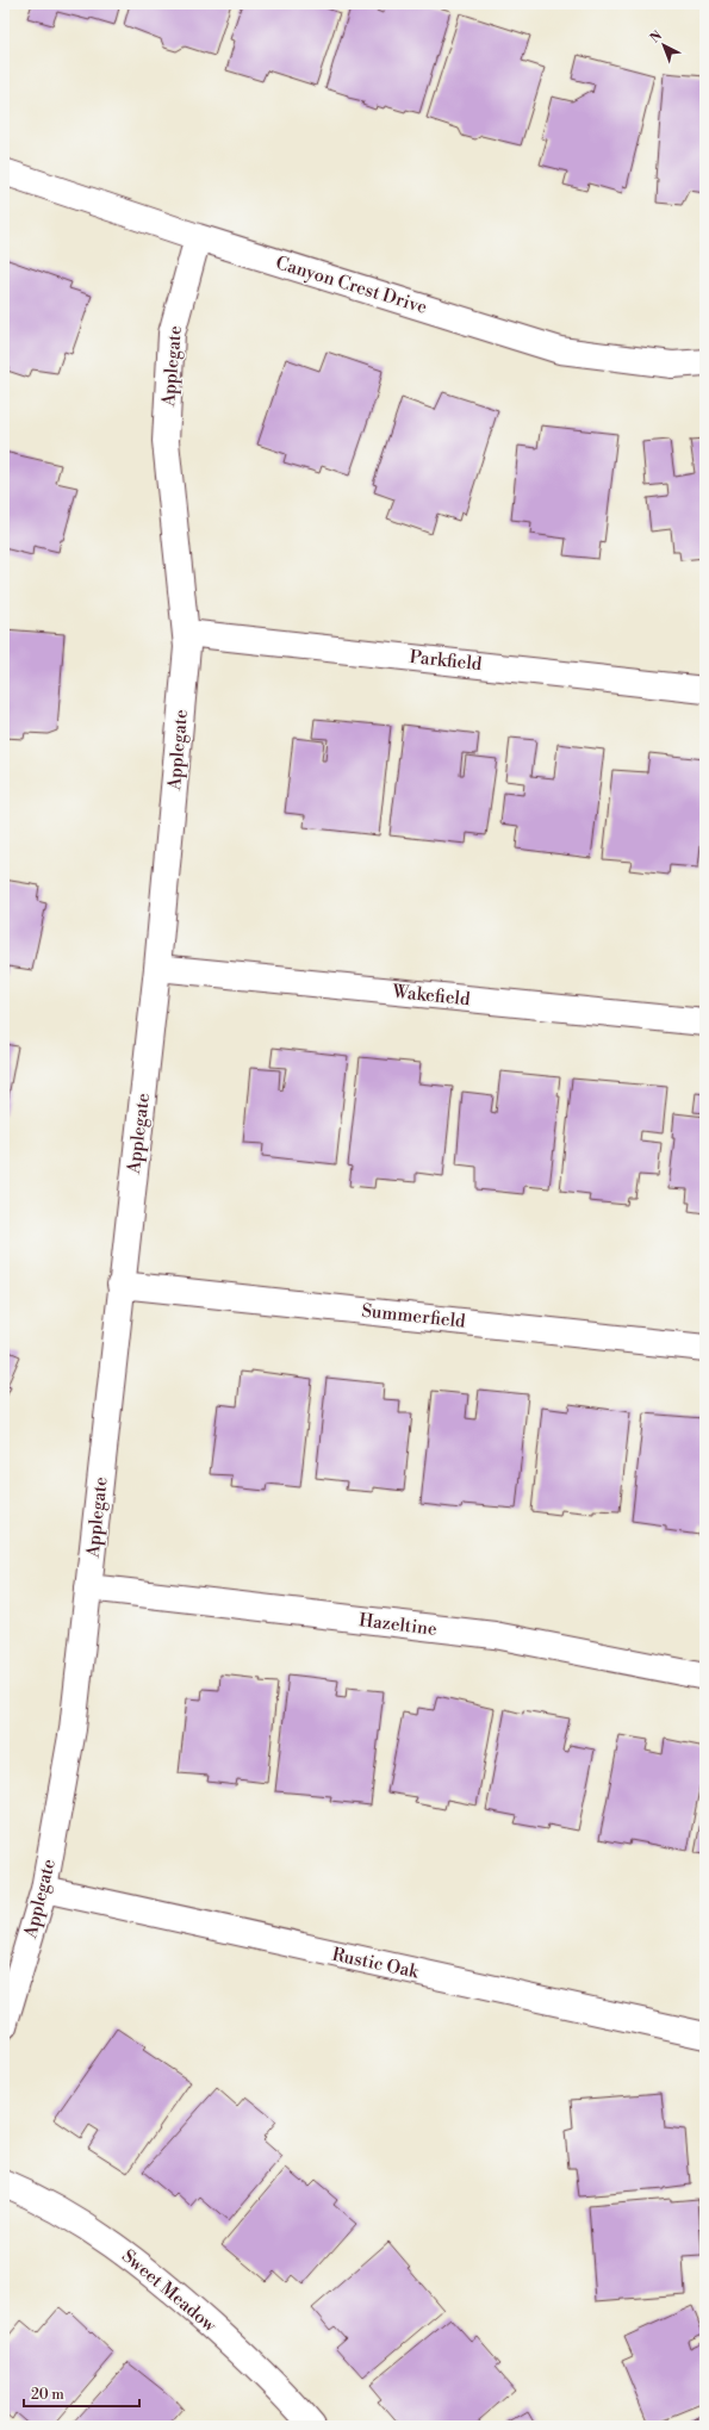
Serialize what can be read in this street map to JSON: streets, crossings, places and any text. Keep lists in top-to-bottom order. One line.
{"streets":{"street":["Canyon Crest Drive","Applegate","Parkfield","Wakefield","Summerfield","Hazeltine","Rustic Oak","Sweet Meadow"]},"crossings":[["Canyon Crest Drive","Applegate"],["Applegate","Parkfield"],["Applegate","Wakefield"],["Applegate","Summerfield"],["Applegate","Hazeltine"],["Applegate","Rustic Oak"]],"scale_bar":"20 m","north":"top left"}
